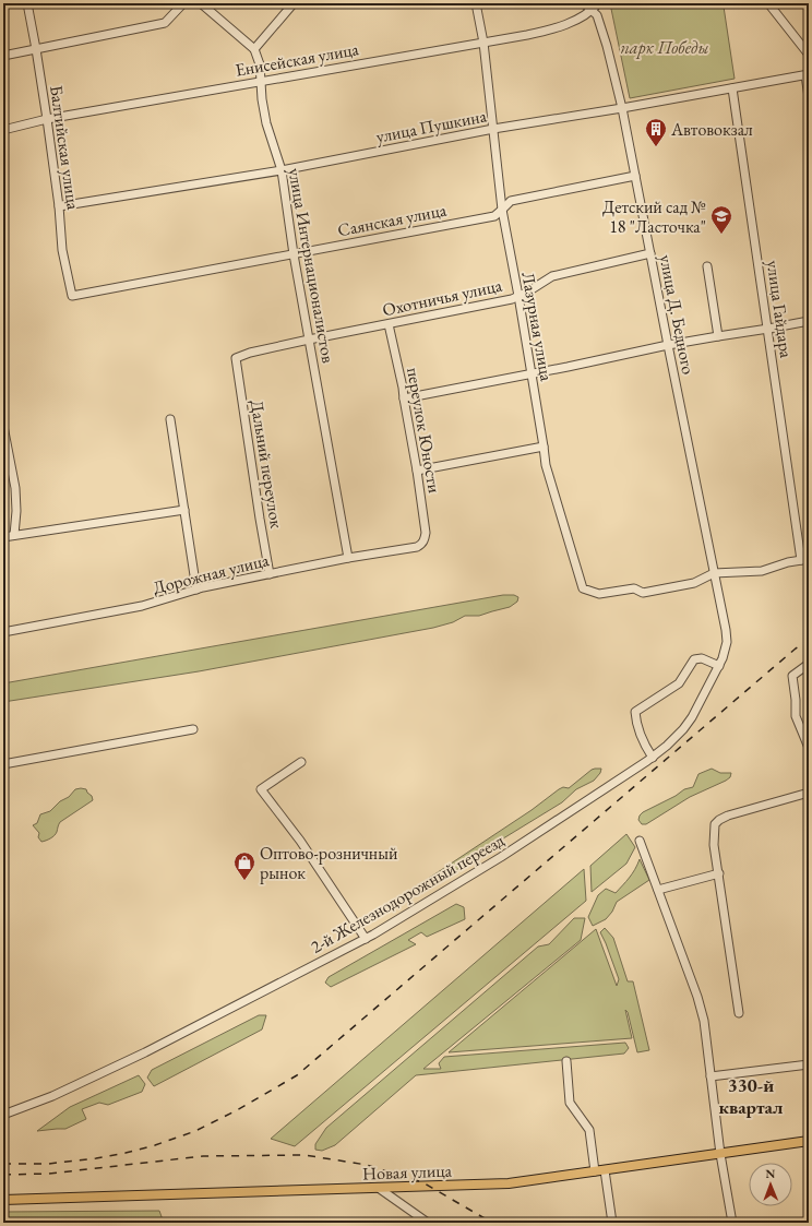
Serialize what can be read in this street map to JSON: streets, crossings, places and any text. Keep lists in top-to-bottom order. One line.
{"streets":{"main road":["Новая улица"],"street":["Енисейская улица","улица Пушкина","Балтийская улица","Саянская улица","улица Интернационалистов","Охотничья улица","улица Гайдара","улица Д. Бедного","Лазурная улица","переулок Юности","Дальний переулок","Дорожная улица","2-й Железнодорожный переезд"]},"crossings":[["Енисейская улица","Балтийская улица"],["Енисейская улица","улица Интернационалистов"],["Енисейская улица","улица Д. Бедного"],["Енисейская улица","Лазурная улица"],["улица Пушкина","Балтийская улица"],["улица Пушкина","улица Интернационалистов"],["улица Пушкина","улица Гайдара"],["улица Пушкина","улица Д. Бедного"],["улица Пушкина","Лазурная улица"],["Балтийская улица","Саянская улица"],["Саянская улица","улица Интернационалистов"],["Саянская улица","улица Д. Бедного"],["Саянская улица","Лазурная улица"],["улица Интернационалистов","Охотничья улица"],["улица Интернационалистов","Дорожная улица"],["Охотничья улица","улица Д. Бедного"],["Охотничья улица","Лазурная улица"],["Охотничья улица","переулок Юности"],["Охотничья улица","Дальний переулок"],["улица Д. Бедного","Лазурная улица"],["улица Д. Бедного","2-й Железнодорожный переезд"],["переулок Юности","Дорожная улица"],["Дальний переулок","Дорожная улица"]],"districts":["330-й квартал"],"parks":["парк Победы"],"places":{"building":["Автовокзал"],"school or university":["Детский сад № 18 \"Ласточка\""],"shop":["Оптово-розничный рынок"]},"north":"top"}
